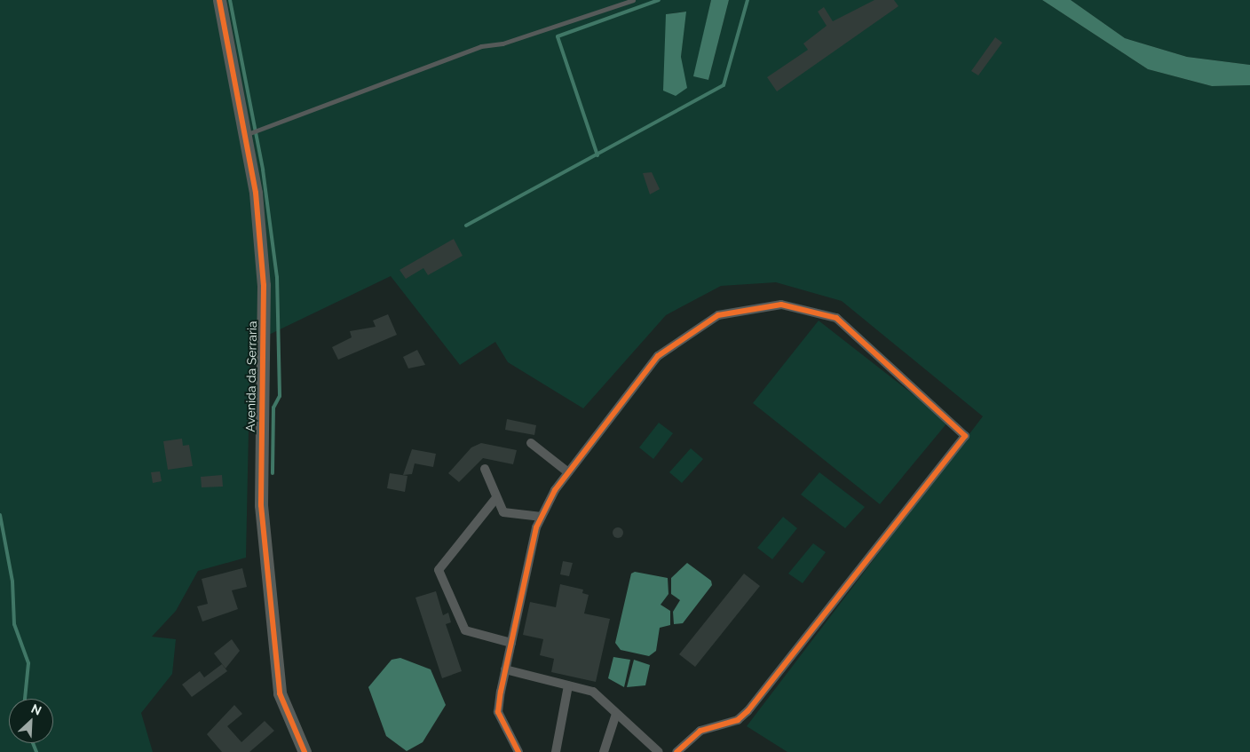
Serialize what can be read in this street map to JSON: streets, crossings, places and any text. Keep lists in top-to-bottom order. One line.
{"streets":{"main road":["Avenida da Serraria"]},"north":"top right"}
